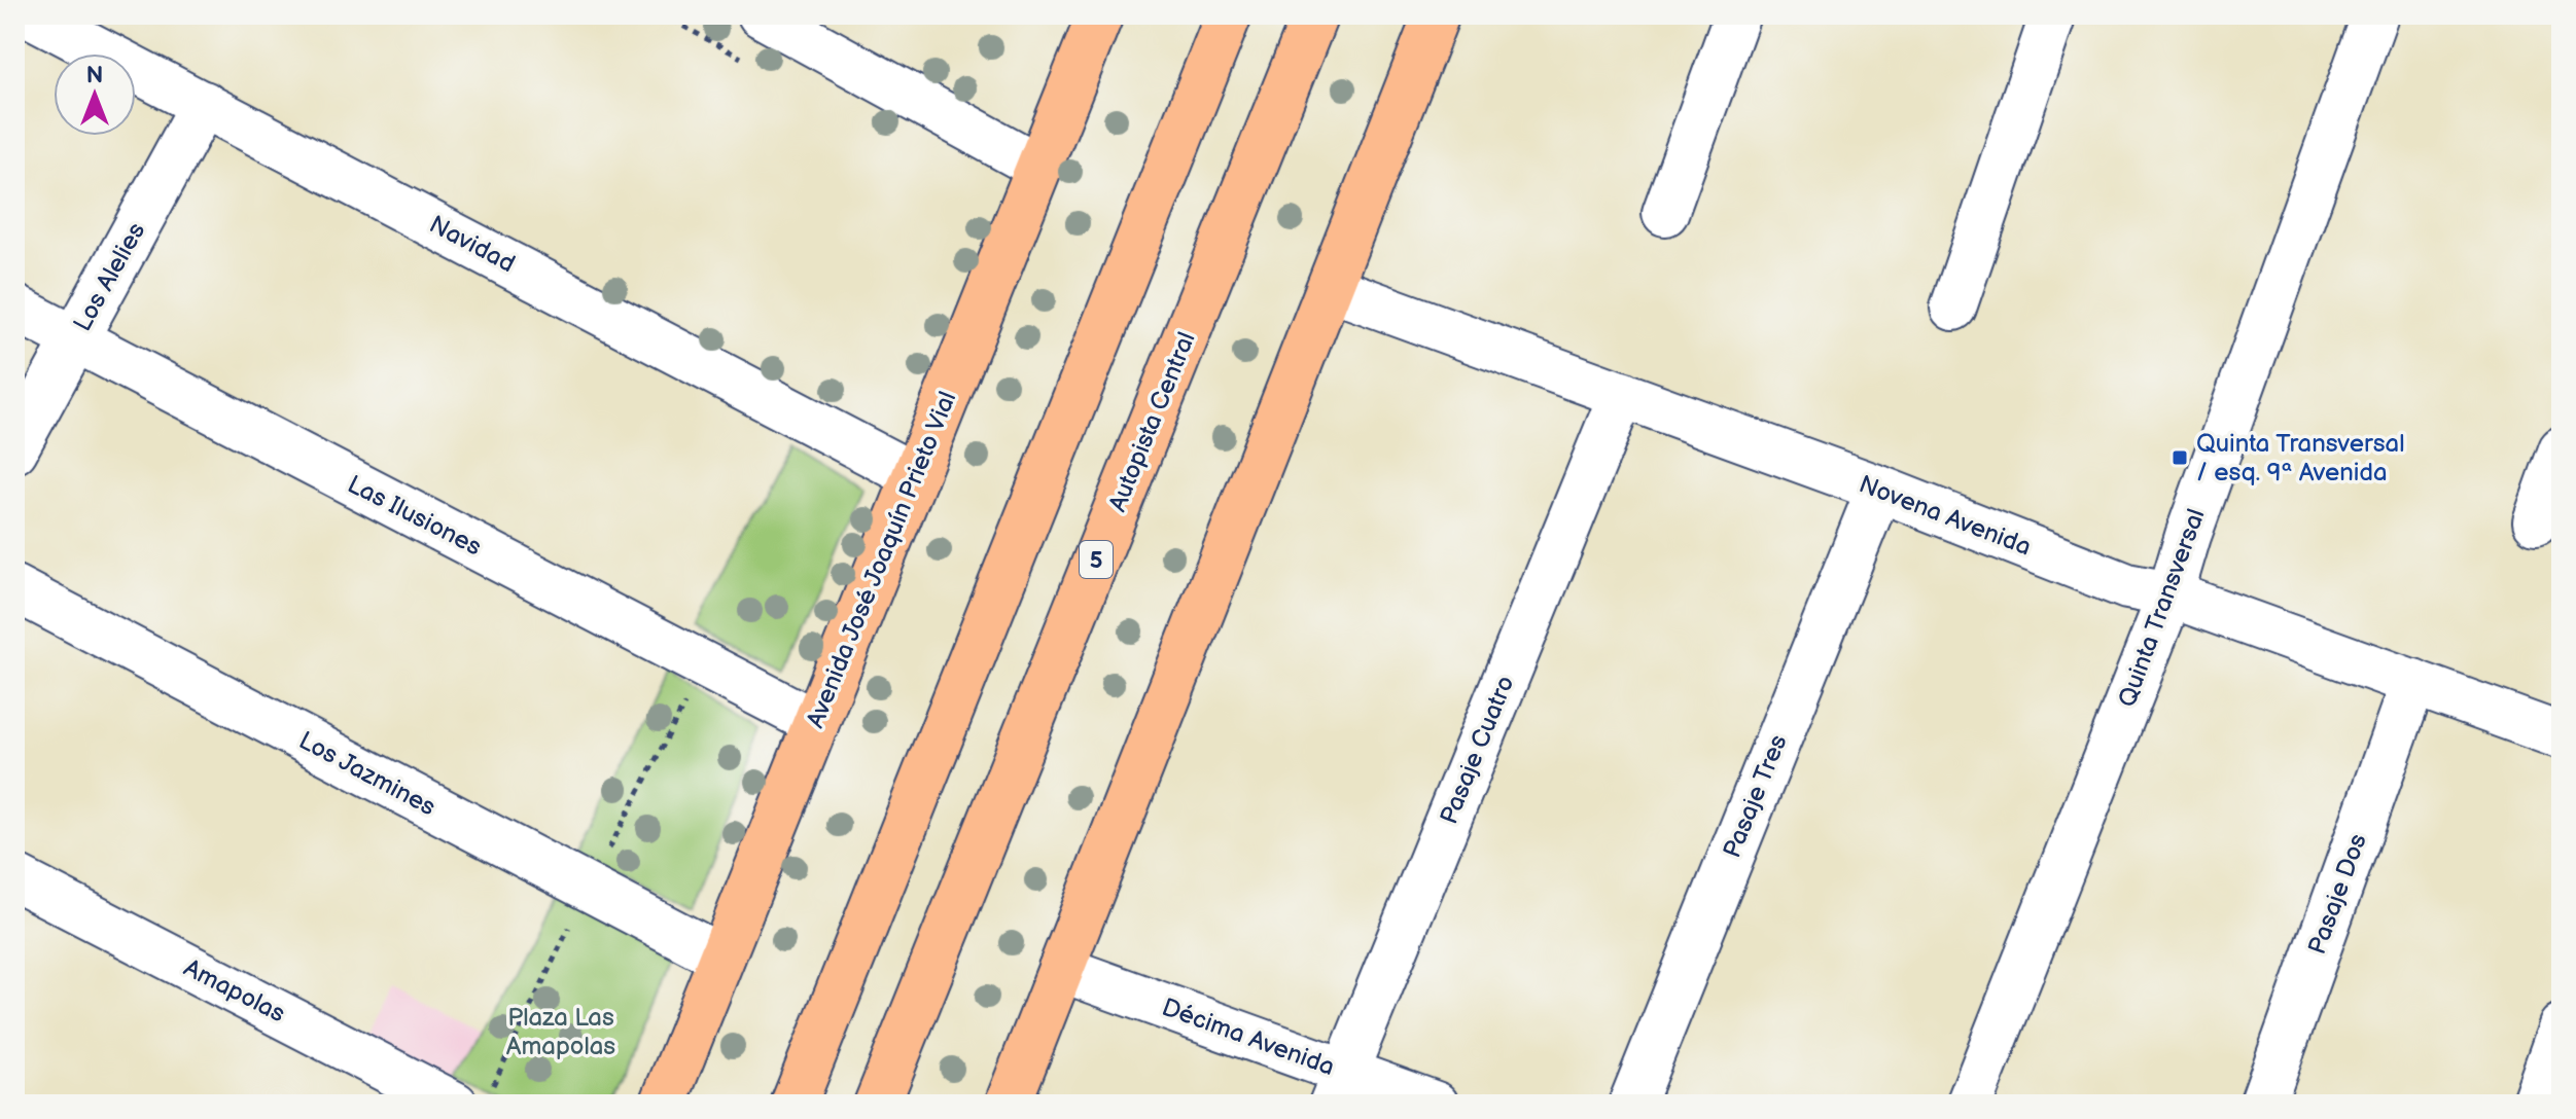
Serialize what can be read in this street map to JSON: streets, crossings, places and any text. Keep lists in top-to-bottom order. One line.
{"streets":{"main road":["Autopista Central","Avenida José Joaquín Prieto Vial","5"],"street":["Navidad","Los Alelies","Las Ilusiones","Novena Avenida","Quinta Transversal","Pasaje Cuatro","Los Jazmines","Pasaje Tres","Pasaje Dos","Amapolas","Décima Avenida"]},"crossings":[["Navidad","Los Alelies"],["Navidad","Avenida José Joaquín Prieto Vial"],["Los Alelies","Las Ilusiones"],["Las Ilusiones","Avenida José Joaquín Prieto Vial"],["Novena Avenida","Quinta Transversal"],["Novena Avenida","Pasaje Cuatro"],["Novena Avenida","Pasaje Tres"],["Novena Avenida","Pasaje Dos"],["Avenida José Joaquín Prieto Vial","Los Jazmines"],["Pasaje Cuatro","Décima Avenida"]],"parks":["Plaza Las Amapolas"],"places":{"transit":["Quinta Transversal / esq. 9ª Avenida"]},"north":"top"}
